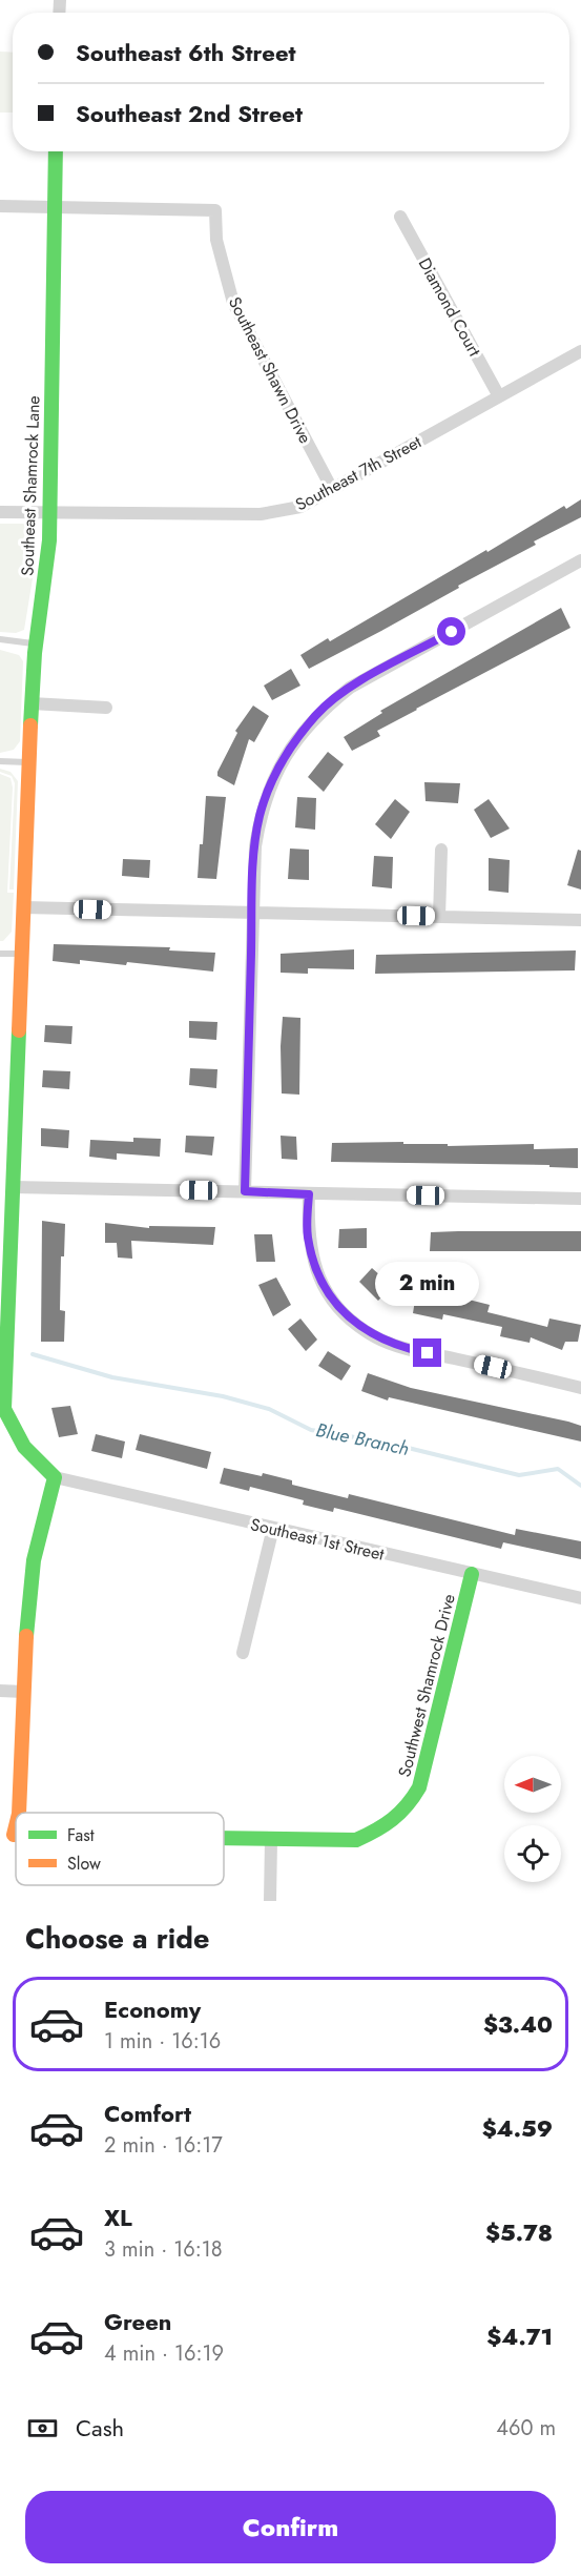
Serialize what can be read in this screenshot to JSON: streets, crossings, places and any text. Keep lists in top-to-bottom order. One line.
{"streets":{"street":["Diamond Court","Southeast Shawn Drive","Southeast 7th Street","Southeast Shamrock Lane","Southeast 1st Street","Southwest Shamrock Drive"]},"crossings":[["Diamond Court","Southeast 7th Street"],["Southeast Shawn Drive","Southeast 7th Street"],["Southeast Shawn Drive","Southeast Shamrock Lane"],["Southeast 7th Street","Southeast Shamrock Lane"],["Southeast Shamrock Lane","Southeast 1st Street"],["Southeast 1st Street","Southwest Shamrock Drive"]],"water":["Blue Branch"],"legend":["Fast","Slow"],"north":"left","page":{"banner":["Southeast 6th Street","Southeast 2nd Street"],"bubble":"2 min","heading":"Choose a ride","list":[{"name":"Economy","note":"1 min · 16:16","value":"$3.40"},{"name":"Comfort","note":"2 min · 16:17","value":"$4.59"},{"name":"XL","note":"3 min · 16:18","value":"$5.78"},{"name":"Green","note":"4 min · 16:19","value":"$4.71"}],"pay":["Cash","460 m"],"buttons":"Confirm"}}
